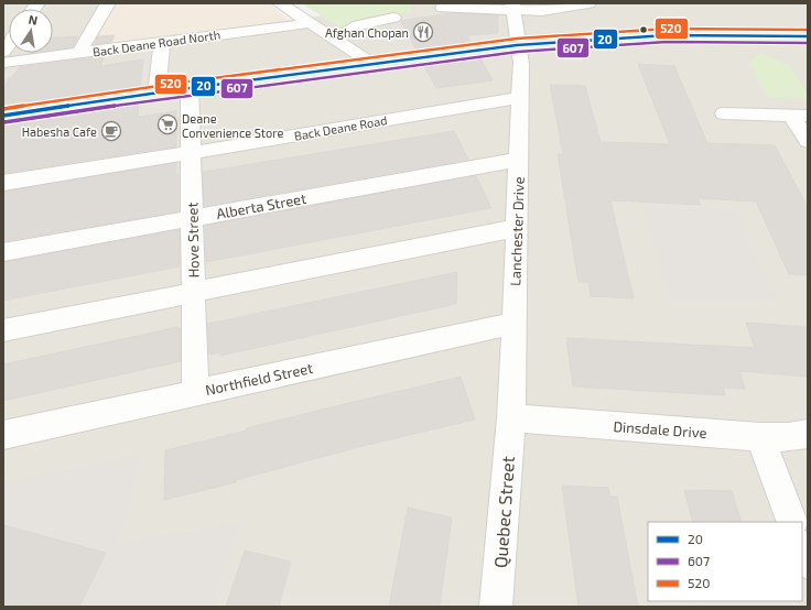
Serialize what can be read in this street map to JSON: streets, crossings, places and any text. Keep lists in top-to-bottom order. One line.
{"streets":{"street":["Back Deane Road North","Back Deane Road","Alberta Street","Lanchester Drive","Hove Street","Northfield Street","Dinsdale Drive","Quebec Street"]},"crossings":[["Back Deane Road","Lanchester Drive"],["Back Deane Road","Hove Street"],["Alberta Street","Lanchester Drive"],["Alberta Street","Hove Street"],["Lanchester Drive","Northfield Street"],["Lanchester Drive","Dinsdale Drive"],["Lanchester Drive","Quebec Street"],["Hove Street","Northfield Street"],["Dinsdale Drive","Quebec Street"]],"places":{"restaurant":["Afghan Chopan"],"supermarket":["Deane Convenience Store"],"cafe":["Habesha Cafe"]},"lines":["transit line 520","transit line 20","transit line 607"],"legend":["20","607","520"],"north":"top"}
